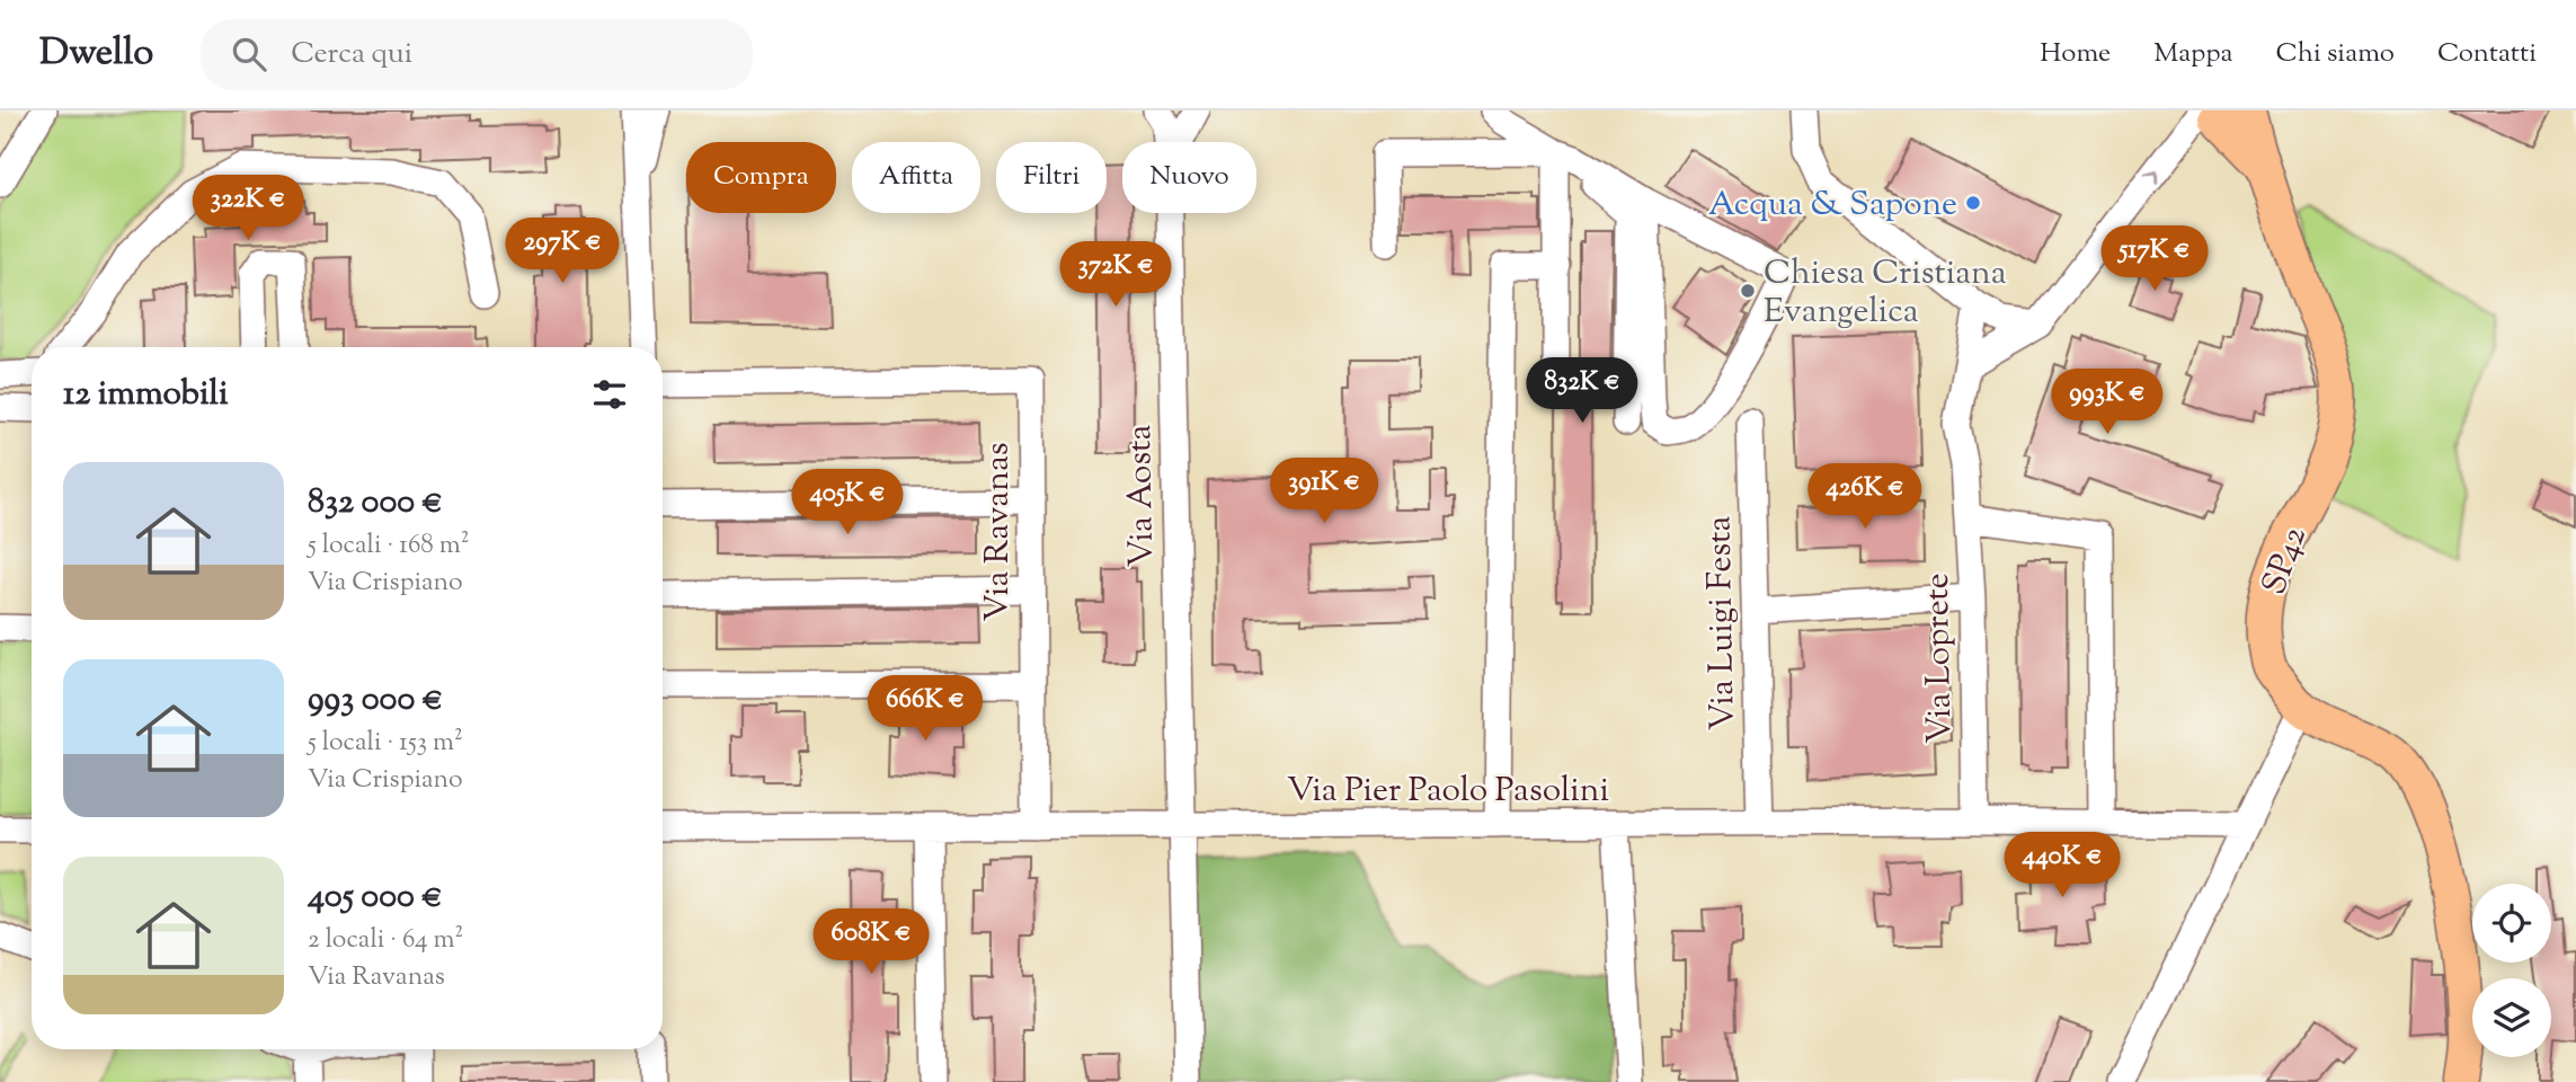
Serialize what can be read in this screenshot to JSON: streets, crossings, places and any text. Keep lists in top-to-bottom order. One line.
{"streets":{"main road":["SP42"],"street":["Via Aosta","Via Ravanas","Via Luigi Festa","Via Loprete","Via Pier Paolo Pasolini"]},"crossings":[["Via Aosta","Via Pier Paolo Pasolini"],["Via Ravanas","Via Pier Paolo Pasolini"],["Via Luigi Festa","Via Pier Paolo Pasolini"],["Via Loprete","Via Pier Paolo Pasolini"]],"places":["Acqua & Sapone","Chiesa Cristiana Evangelica"],"page":{"header":"Dwello","search":"Cerca qui","nav":["Home","Mappa","Chi siamo","Contatti"],"chip":["Compra","Affitta","Filtri","Nuovo"],"price":["322K €","297K €","517K €","372K €","832K €","993K €","391K €","426K €","405K €","666K €","440K €","608K €"],"heading":"12 immobili","list":[{"name":"832 000 €","note":"5 locali · 168 m² · Via Crispiano"},{"name":"993 000 €","note":"5 locali · 153 m² · Via Crispiano"},{"name":"405 000 €","note":"2 locali · 64 m² · Via Ravanas"}]}}
